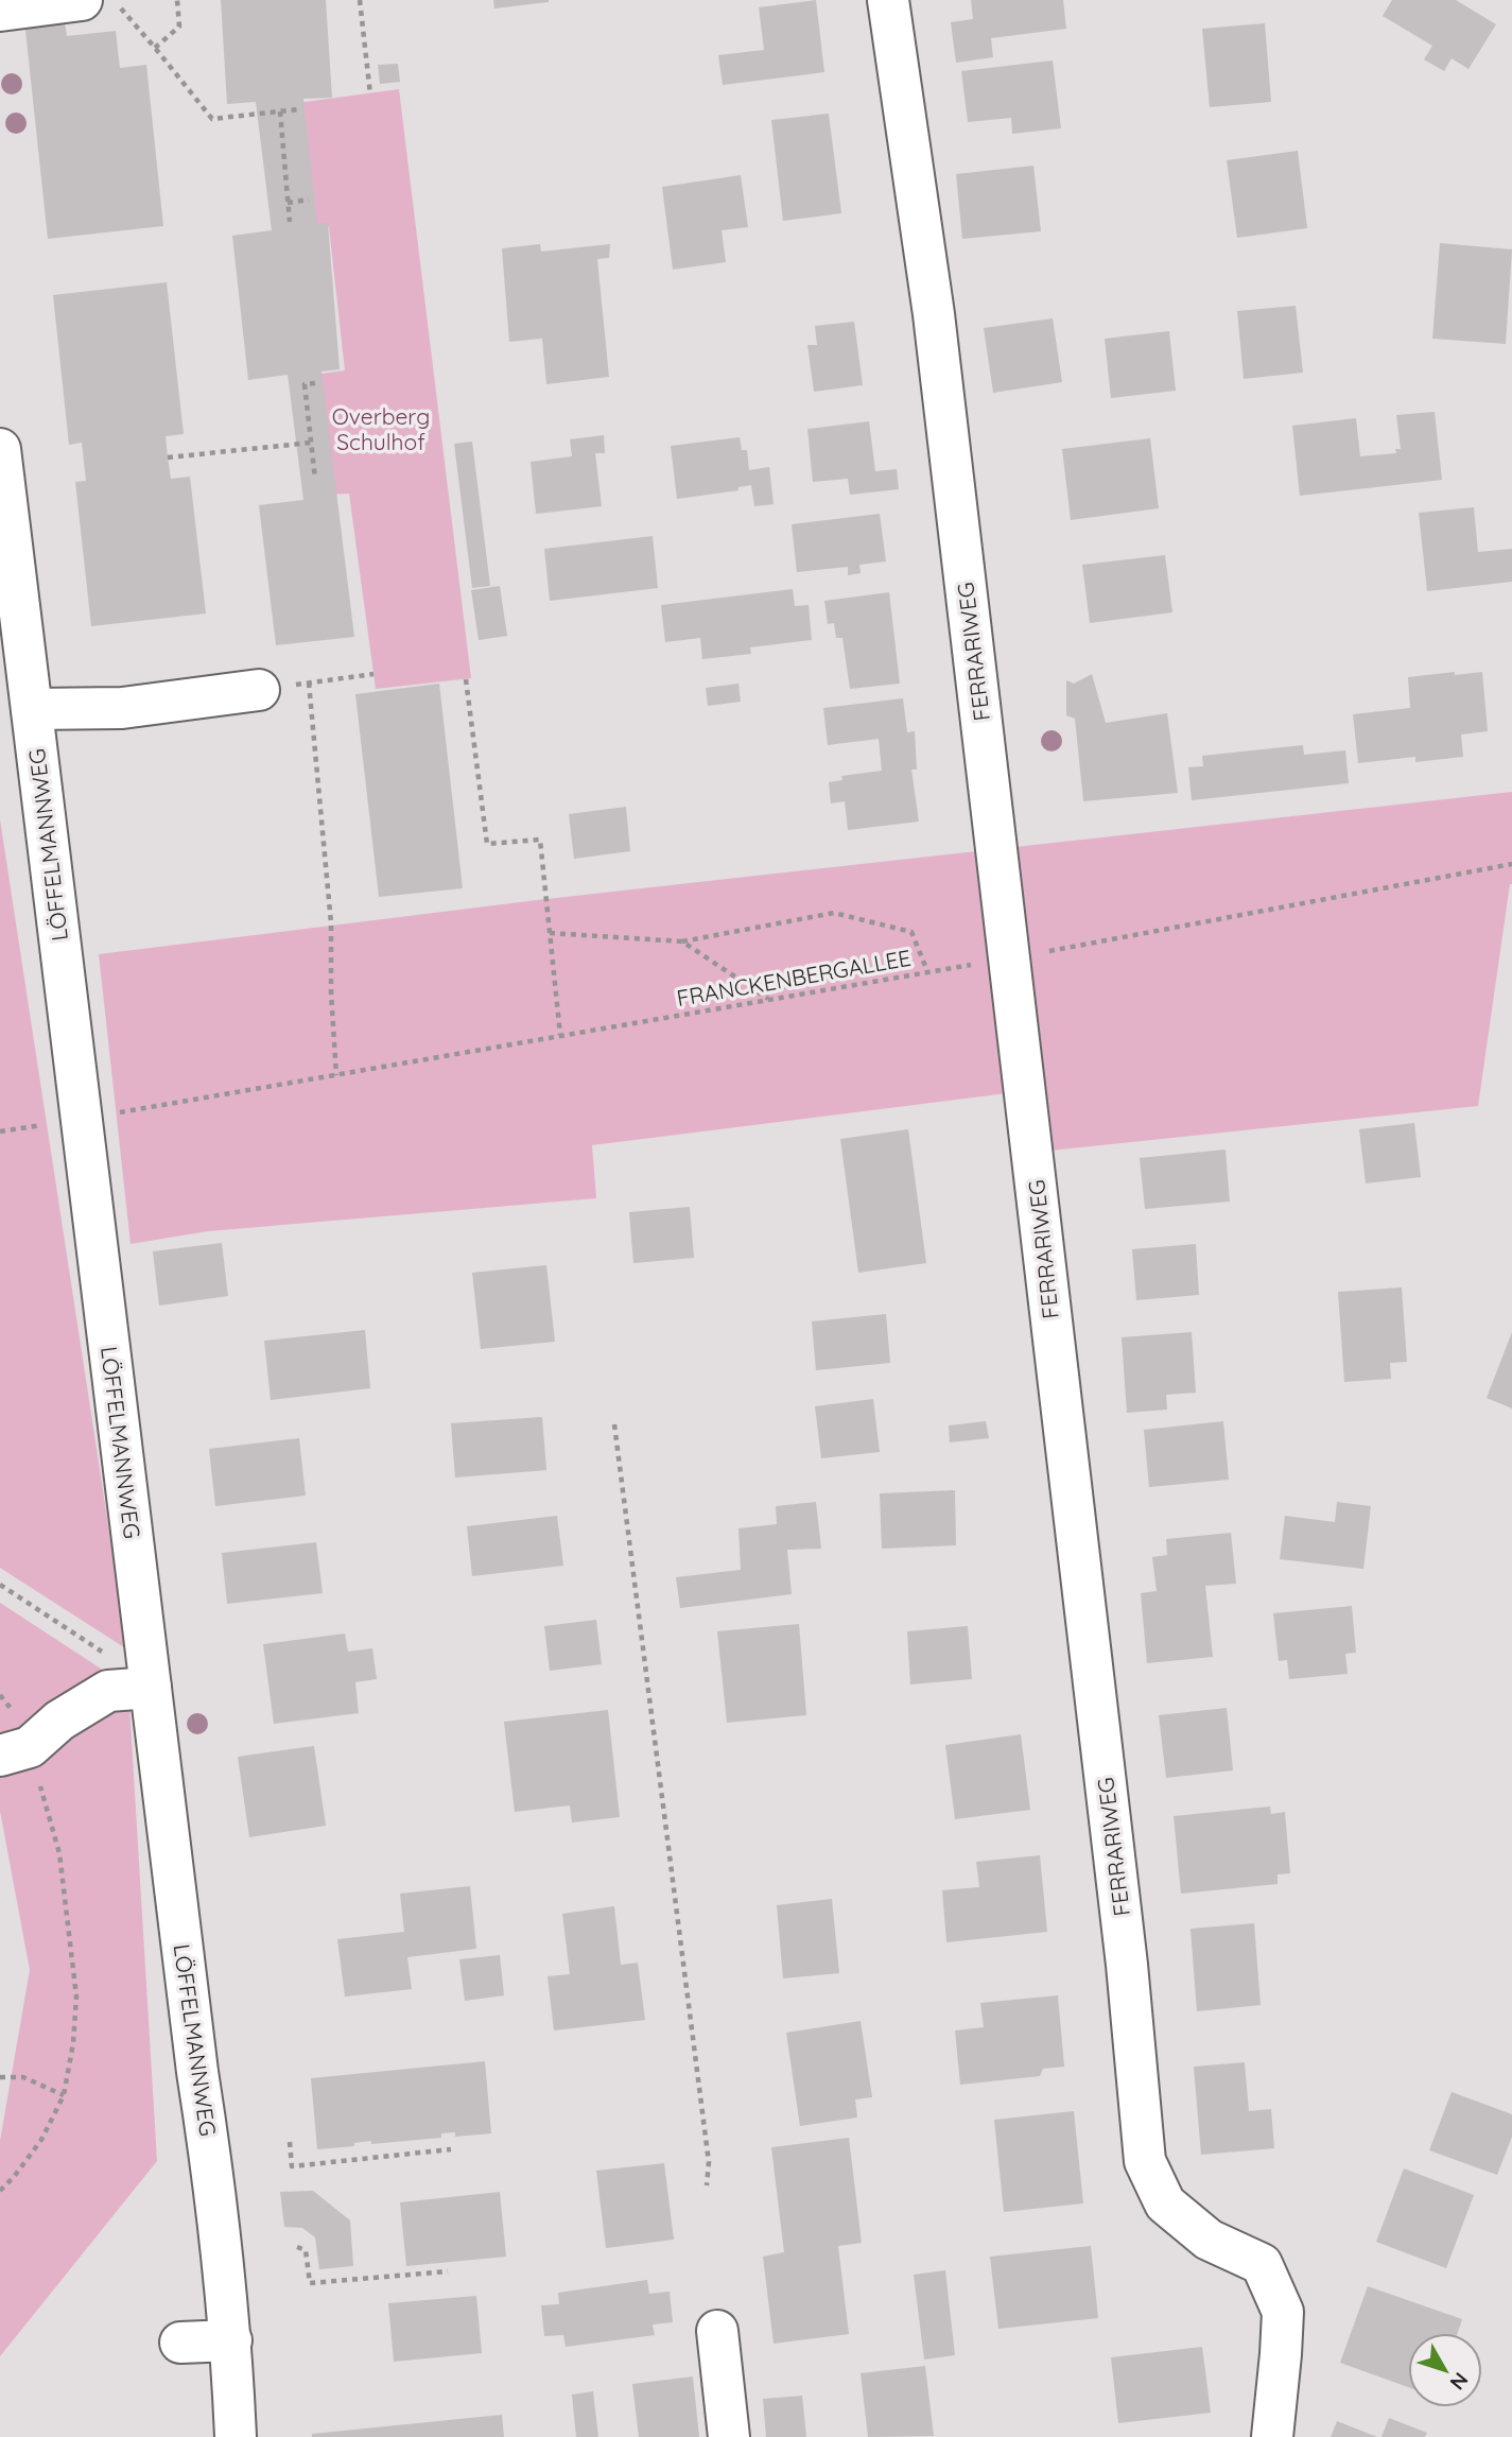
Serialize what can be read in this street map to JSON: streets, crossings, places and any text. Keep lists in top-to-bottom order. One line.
{"streets":{"street":["FERRARIWEG","LÖFFELMANNWEG"],"path":["FRANCKENBERGALLEE"]},"crossings":[["FERRARIWEG","FRANCKENBERGALLEE"],["LÖFFELMANNWEG","FRANCKENBERGALLEE"]],"parks":["Overberg Schulhof"],"north":"bottom right"}
